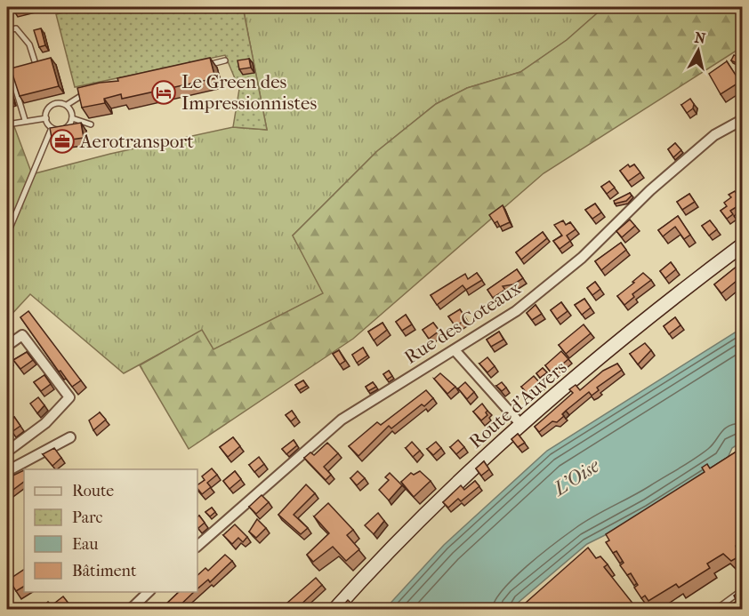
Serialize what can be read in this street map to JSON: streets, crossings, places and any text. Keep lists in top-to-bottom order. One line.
{"streets":{"main road":["Route d'Auvers"],"street":["Rue des Coteaux"]},"water":["L'Oise"],"places":{"hotel":["Le Green des Impressionnistes"],"office":["Aerotransport"]},"legend":["Route","Parc","Eau","Bâtiment"],"north":"top"}
